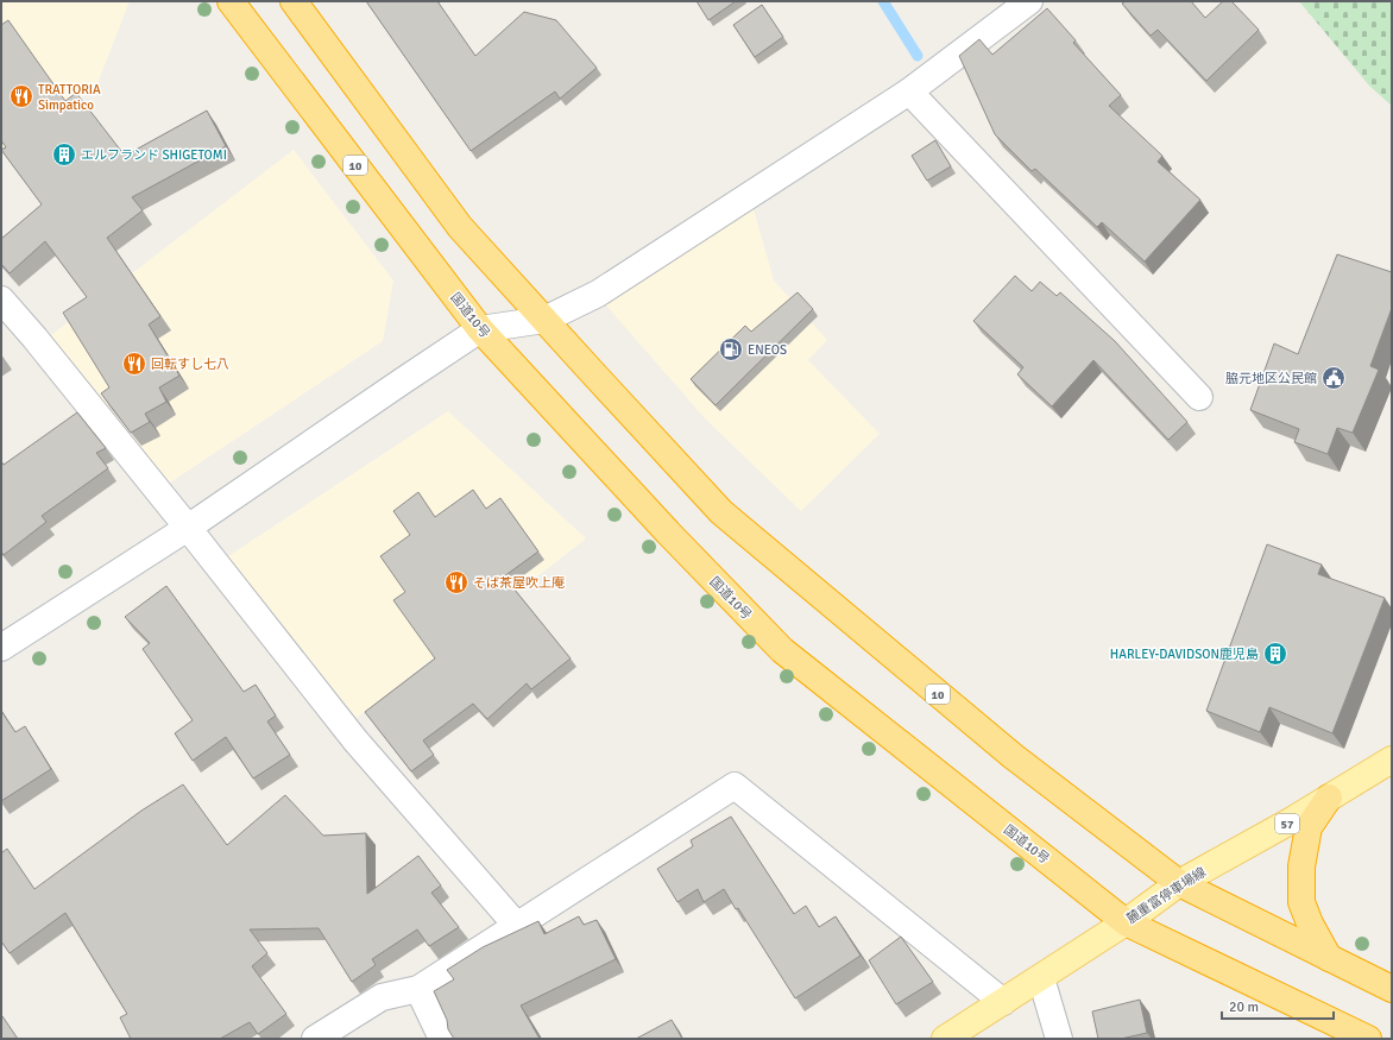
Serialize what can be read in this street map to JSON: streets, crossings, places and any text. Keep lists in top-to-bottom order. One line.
{"streets":{"highway":["10","国道10号"],"main road":["57","麓重富停車場線"]},"crossings":[["10","麓重富停車場線"],["国道10号","麓重富停車場線"]],"places":{"restaurant":["TRATTORIA Simpatico","回転すし七八","そば茶屋吹上庵"],"building":["エルフランド SHIGETOMI","HARLEY-DAVIDSON鹿児島"],"fuel station":["ENEOS"],"public building":["脇元地区公民館"]},"scale_bar":"20 m"}
